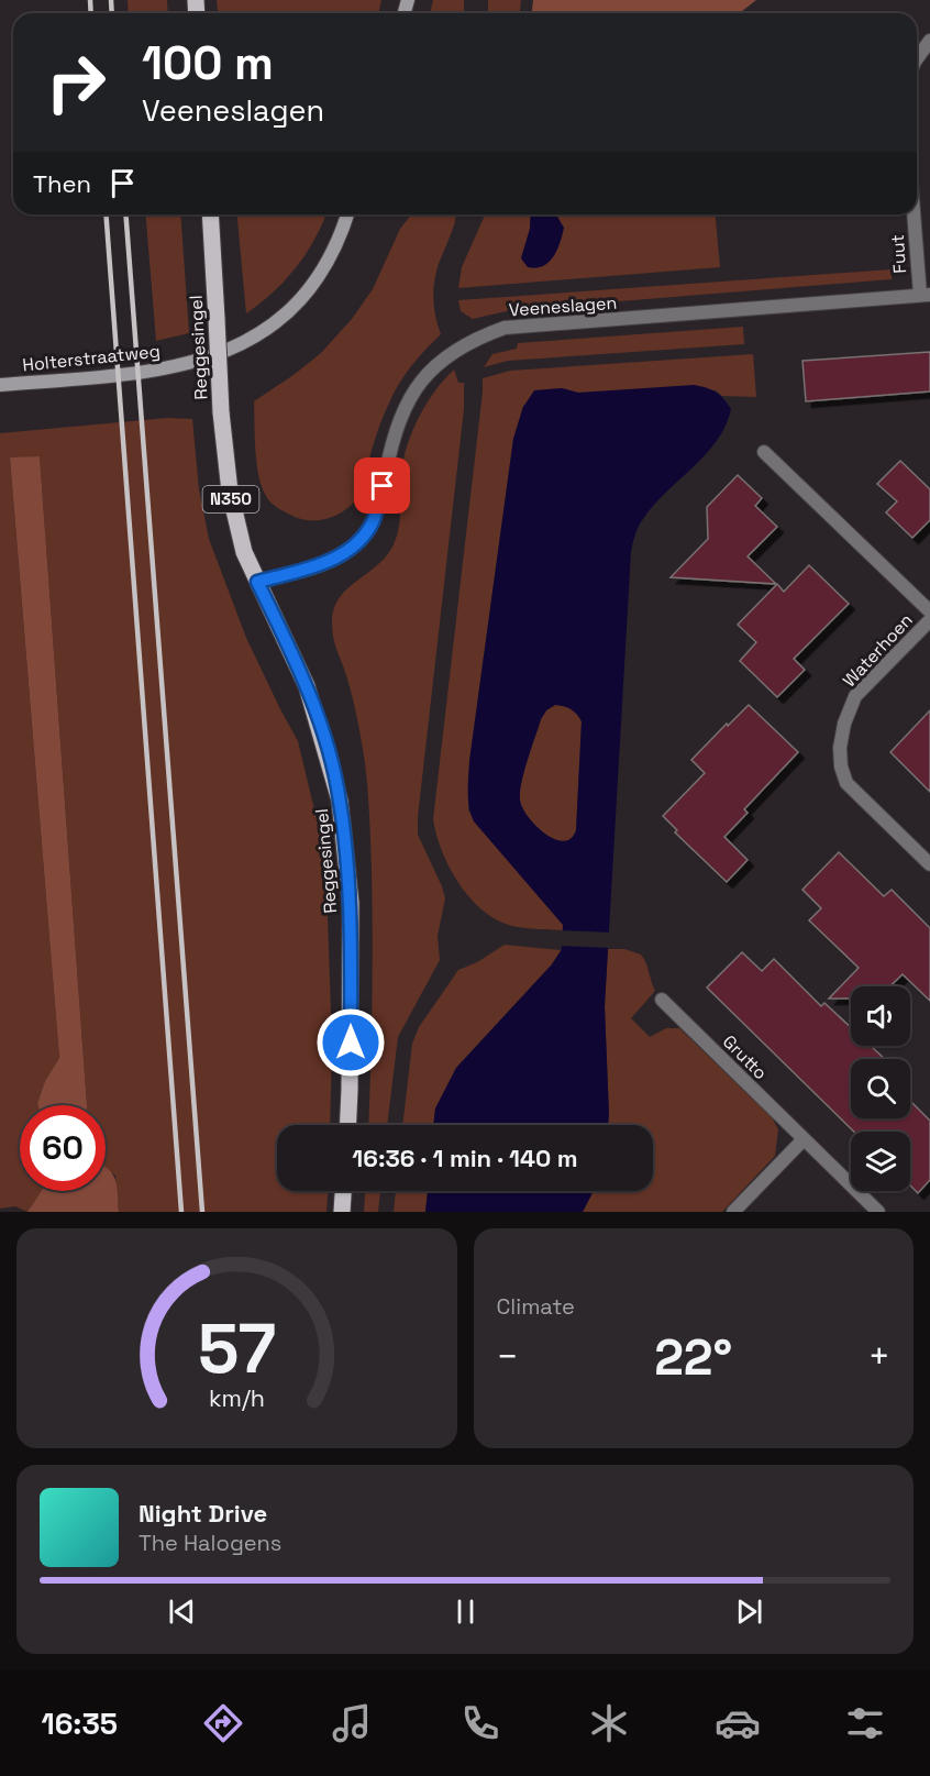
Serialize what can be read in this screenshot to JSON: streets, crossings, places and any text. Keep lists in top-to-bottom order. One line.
{"streets":{"main road":["Reggesingel","Holterstraatweg","N350"],"street":["Fuut","Veeneslagen","Waterhoen","Grutto"]},"crossings":[["Fuut","Veeneslagen"],["Veeneslagen","Reggesingel"]],"page":{"turn":["100 m","Veeneslagen"],"then":"Then","limit":"60","trip":"16:36 · 1 min · 140 m","tile":"Climate","heat":["−","22°","+"],"song":["Night Drive","The Halogens"],"tabs":"16:35","gauge":["57","km/h"]}}
